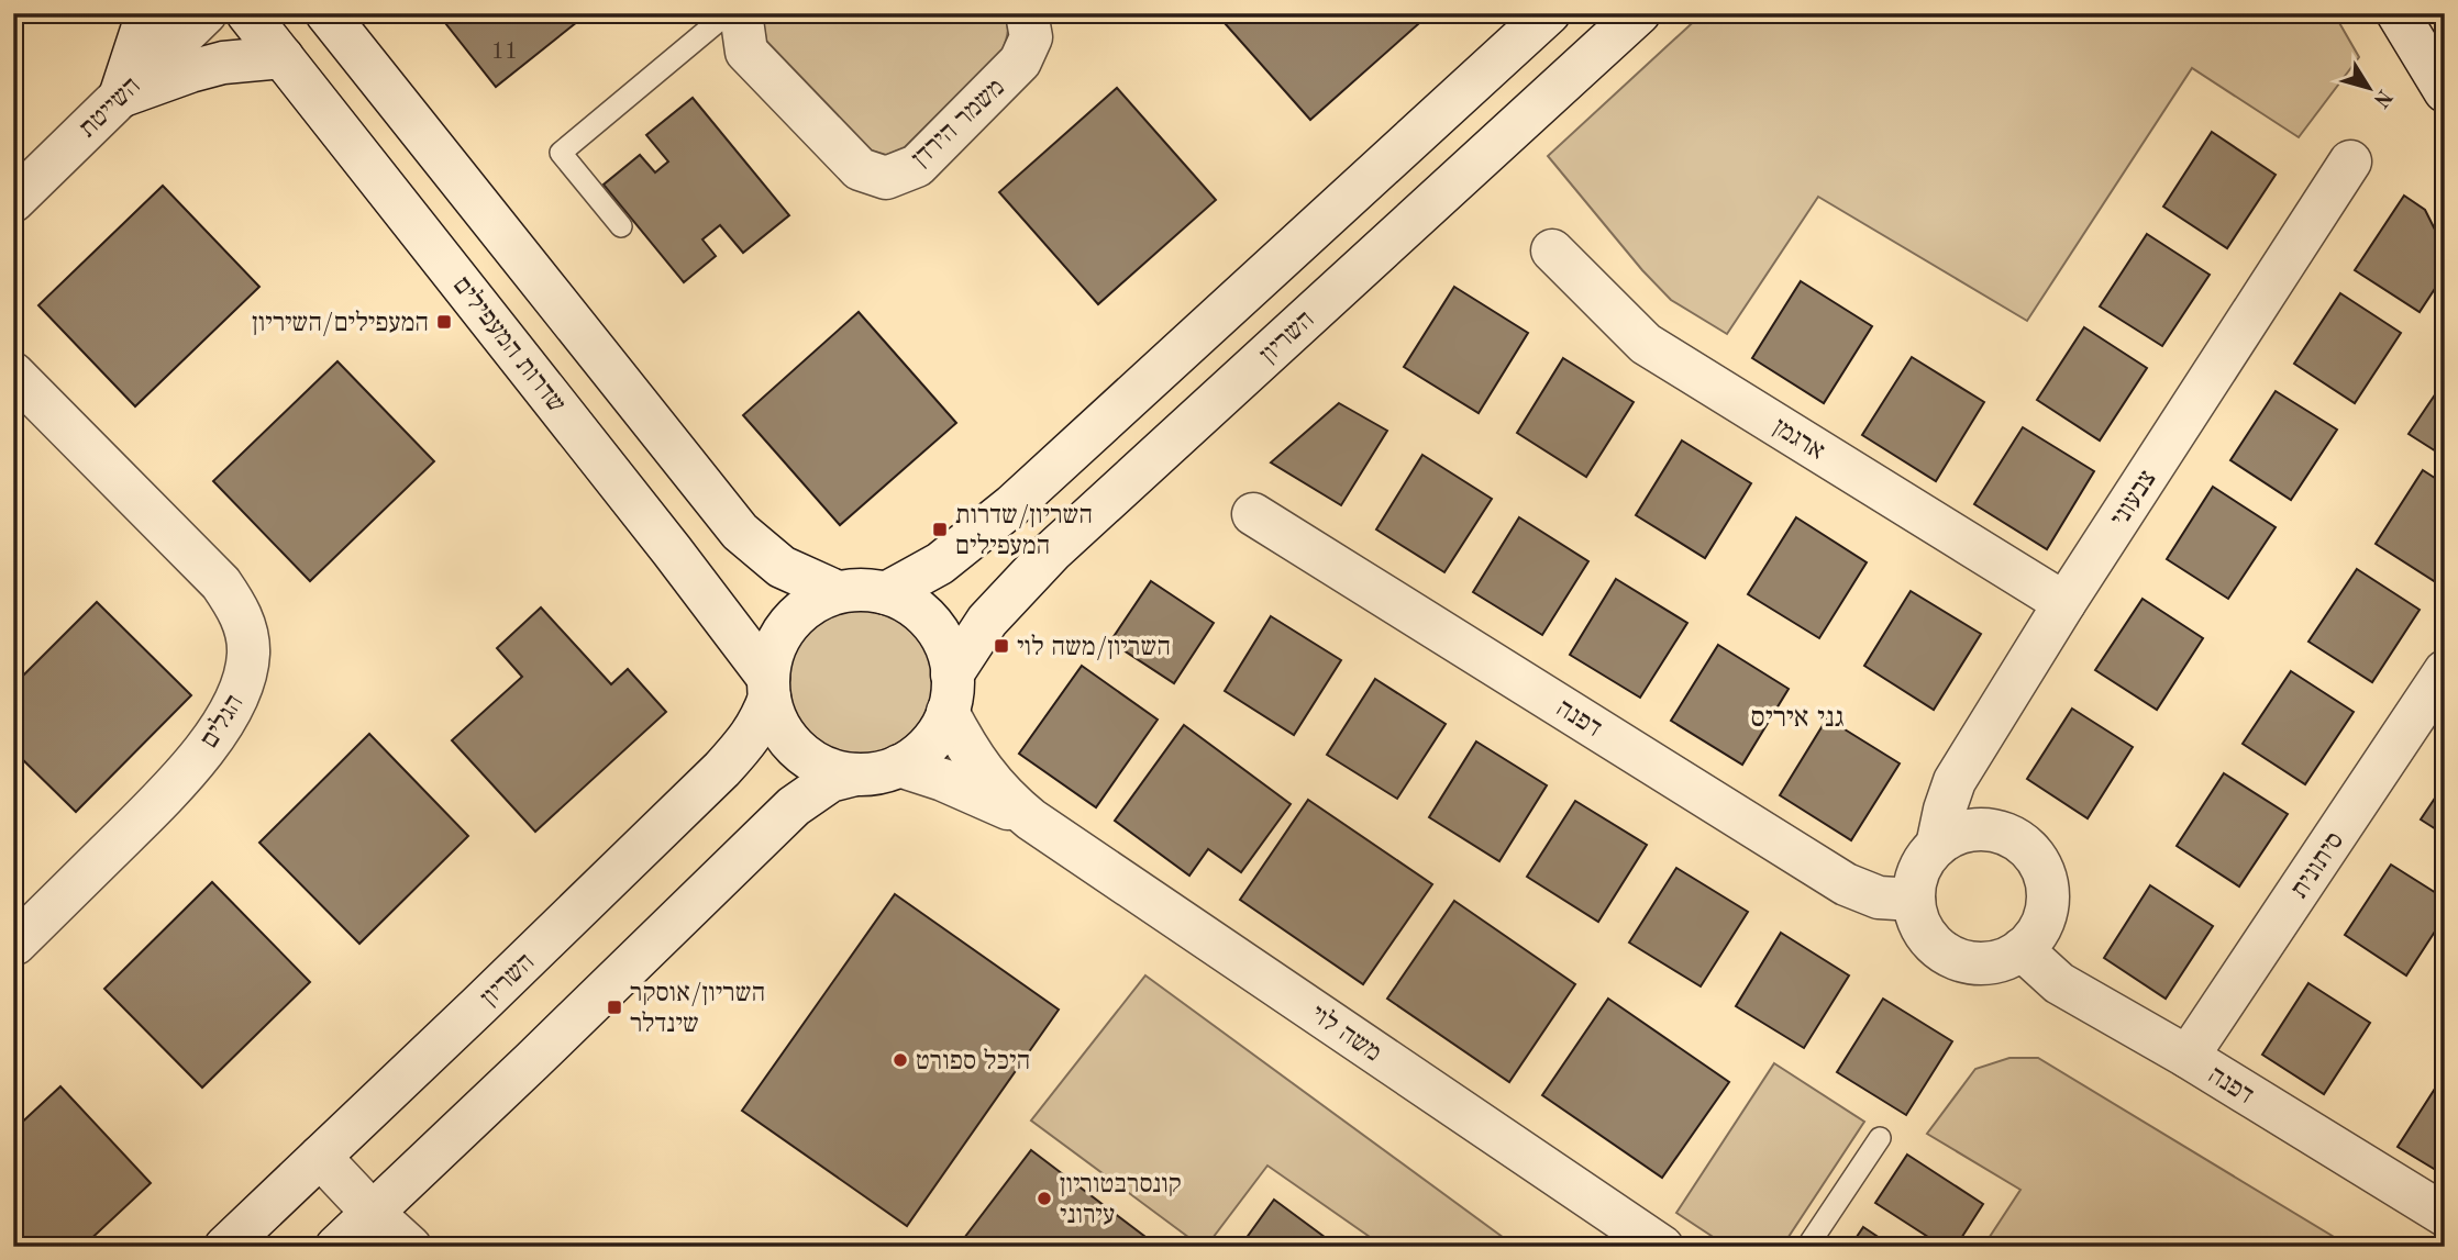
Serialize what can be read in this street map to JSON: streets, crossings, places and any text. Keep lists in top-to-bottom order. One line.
{"streets":{"street":["השייטת","משמר הירדן","השריון","שדרות המעפילים","ארגמן","צבעוני","דפנה","הגלים","סיתונית","משה לוי"]},"crossings":[["השריון","שדרות המעפילים"],["השריון","משה לוי"],["שדרות המעפילים","משה לוי"],["ארגמן","צבעוני"],["צבעוני","דפנה"],["דפנה","סיתונית"]],"districts":["גני איריס"],"places":{"transit":["המעפילים/השיריון","השריון/שדרות המעפילים","השריון/משה לוי","השריון/אוסקר שינדלר"],"other":["היכל ספורט","קונסרבטוריון עירוני"]},"house_numbers":["11"],"north":"bottom right"}
